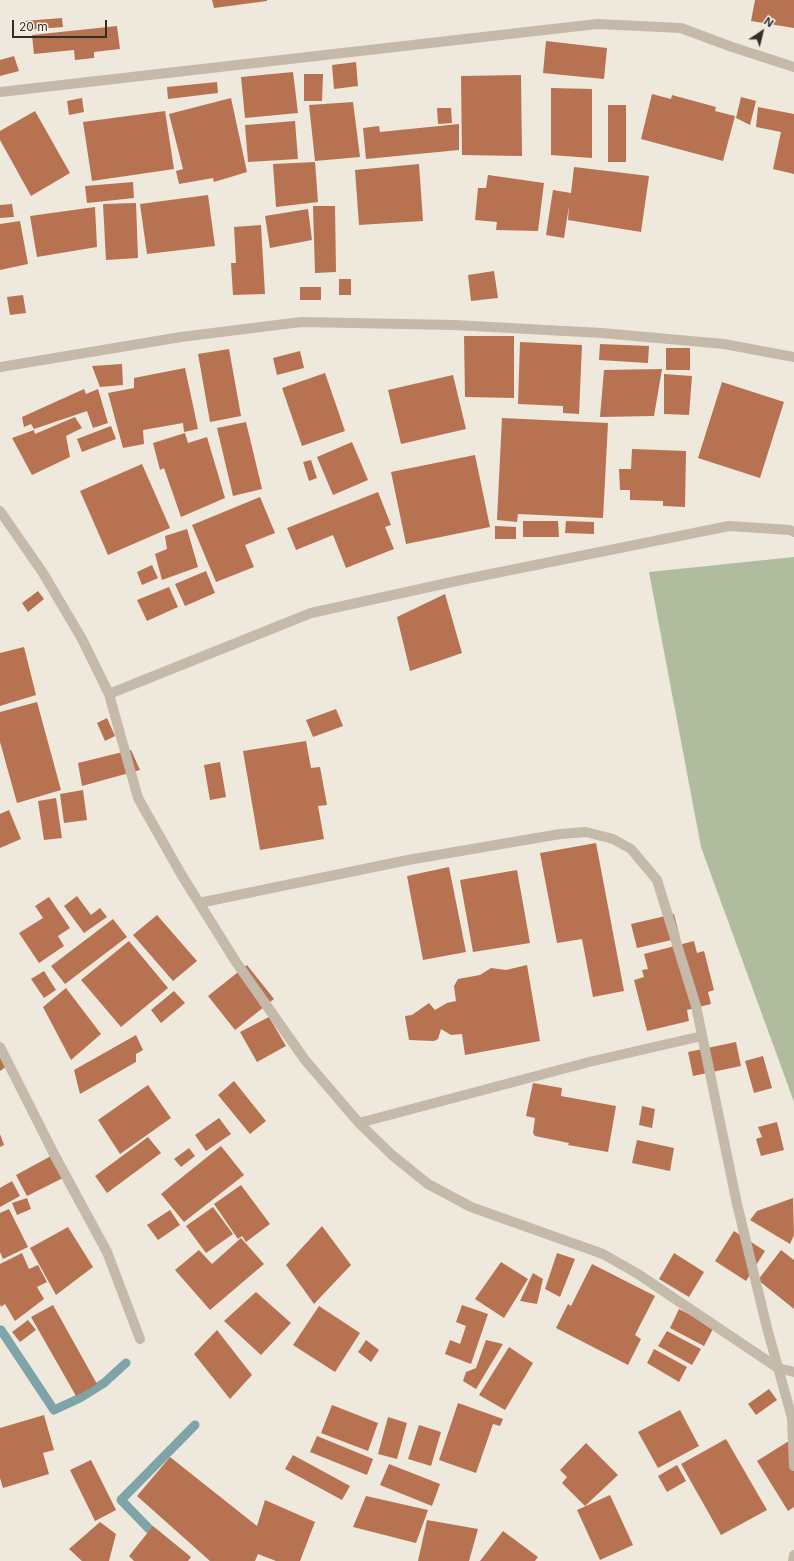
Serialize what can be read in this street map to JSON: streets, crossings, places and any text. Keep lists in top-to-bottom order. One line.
{"scale_bar":"20 m","north":"top right"}
